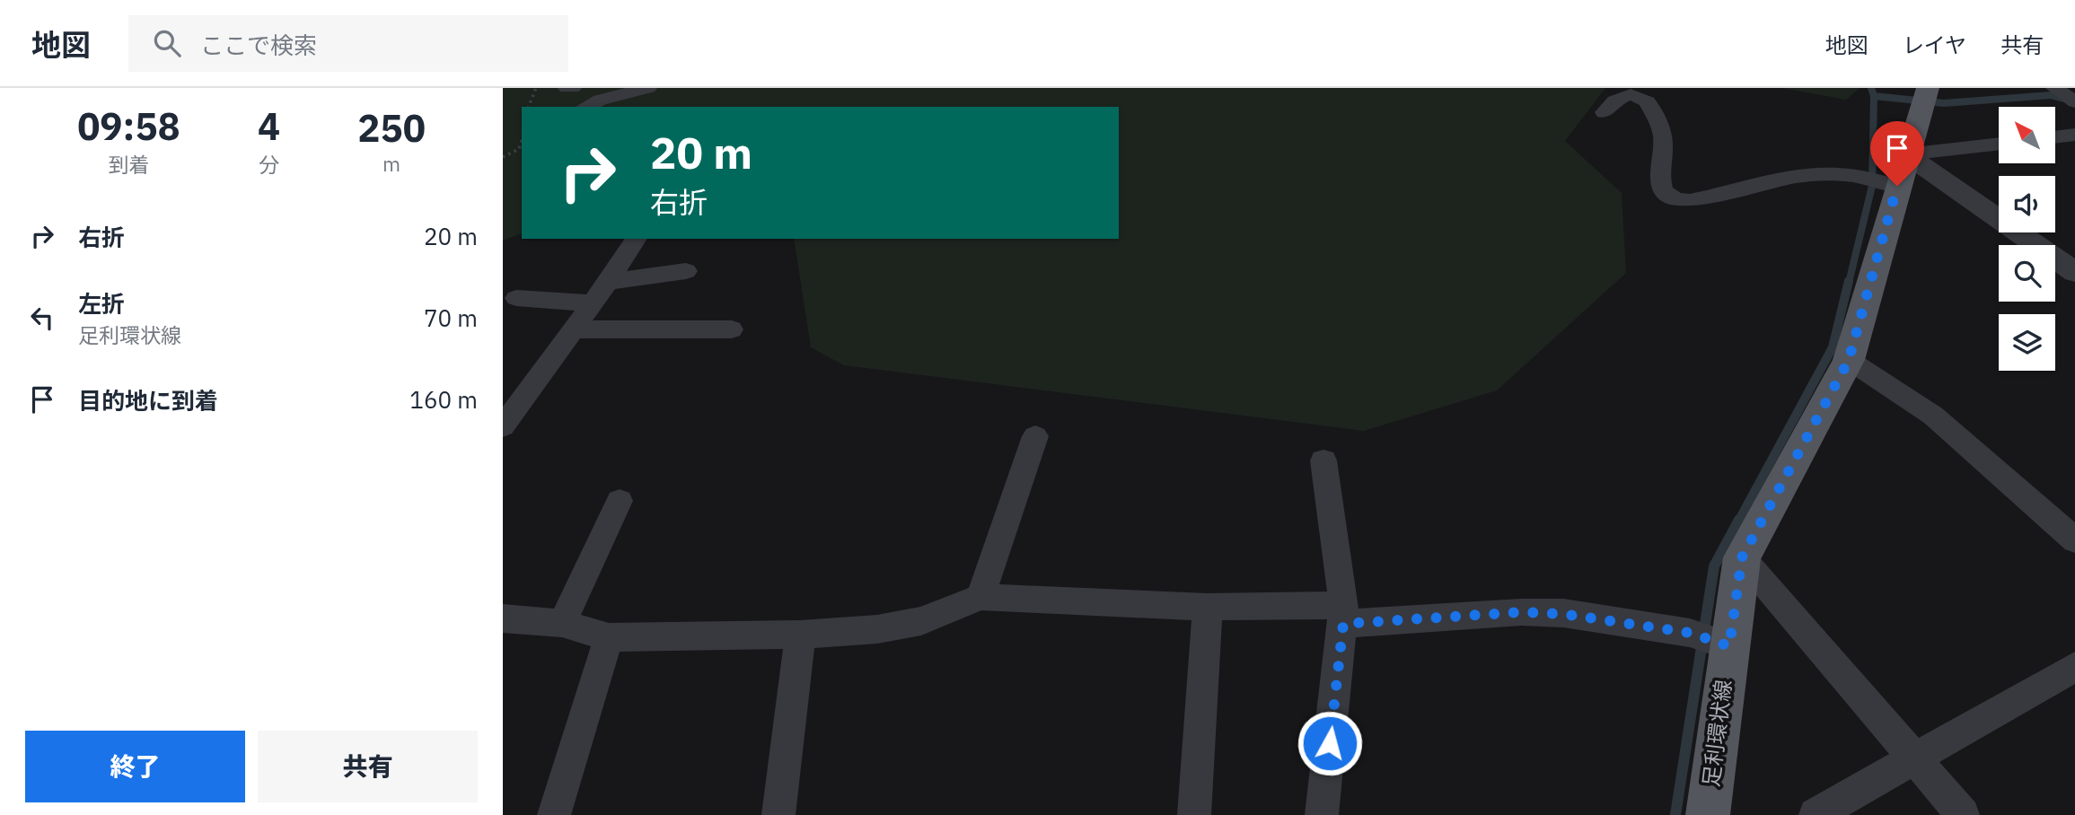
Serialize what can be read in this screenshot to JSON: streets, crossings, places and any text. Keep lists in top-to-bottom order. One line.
{"streets":{"main road":["足利環状線"]},"north":"top left","page":{"header":"地図","search":"ここで検索","nav":["地図","レイヤ","共有"],"eta":["09:58","到着","4","分","250","m"],"turn":["20 m","右折"],"list":[{"name":"右折","value":"20 m"},{"name":"左折","note":"足利環状線","value":"70 m"},{"name":"目的地に到着","value":"160 m"}],"buttons":["終了","共有"]}}
